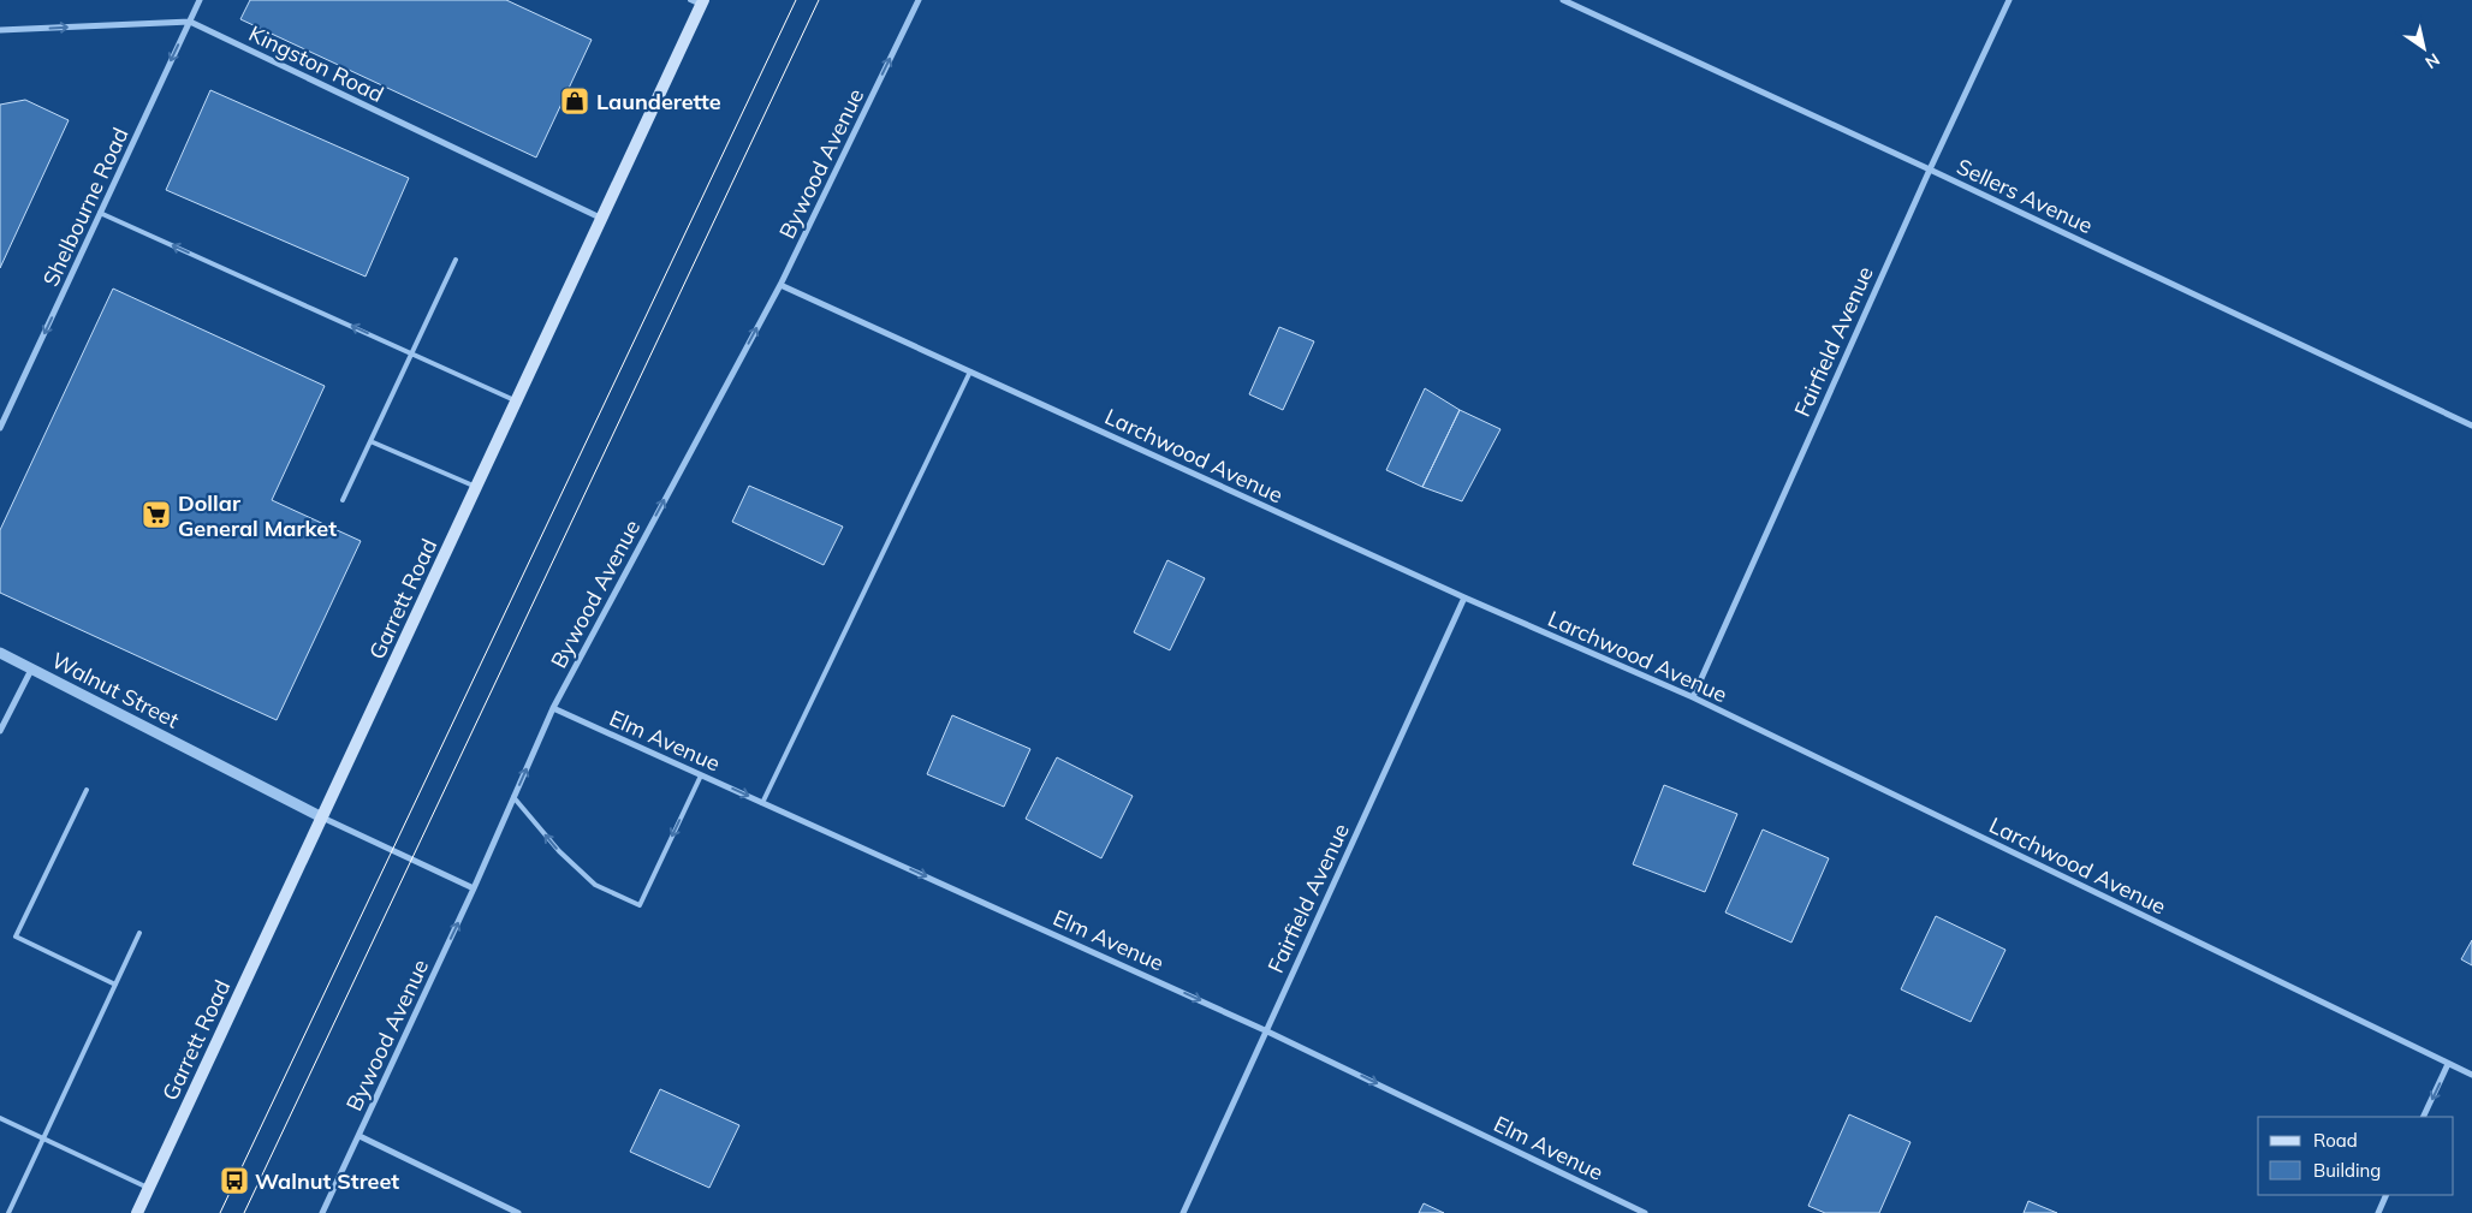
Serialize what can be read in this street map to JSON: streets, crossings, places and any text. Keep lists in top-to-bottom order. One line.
{"streets":{"main road":["Garrett Road"],"street":["Kingston Road","Bywood Avenue","Sellers Avenue","Shelbourne Road","Fairfield Avenue","Larchwood Avenue","Walnut Street","Elm Avenue"]},"crossings":[["Kingston Road","Shelbourne Road"],["Kingston Road","Garrett Road"],["Bywood Avenue","Larchwood Avenue"],["Bywood Avenue","Walnut Street"],["Bywood Avenue","Elm Avenue"],["Sellers Avenue","Fairfield Avenue"],["Fairfield Avenue","Larchwood Avenue"],["Fairfield Avenue","Elm Avenue"],["Garrett Road","Walnut Street"]],"one_way":["Bywood Avenue","Shelbourne Road","Elm Avenue"],"places":{"shop":["Launderette"],"supermarket":["Dollar General Market"],"bus stop":["Walnut Street"]},"legend":["Road","Building"],"north":"bottom right"}
